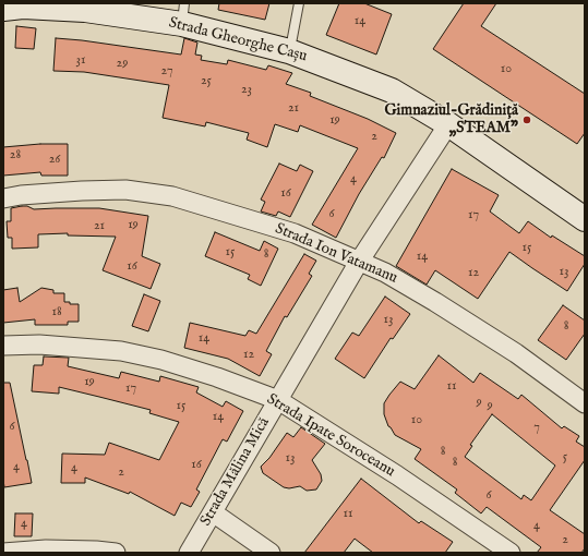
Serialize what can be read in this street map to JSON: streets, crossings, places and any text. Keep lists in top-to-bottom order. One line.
{"streets":{"street":["Strada Gheorghe Cașu","Strada Ion Vatamanu","Strada Ipate Soroceanu","Strada Mălina Mică"]},"crossings":[["Strada Gheorghe Cașu","Strada Mălina Mică"],["Strada Ion Vatamanu","Strada Mălina Mică"],["Strada Ipate Soroceanu","Strada Mălina Mică"]],"places":["Gimnaziul-Grădiniță „STEAM”"],"house_numbers":["14","31","29","10","27","25","23","21","19","2","28","26","4","16","6","17","19","21","15","15","8","14","16","13","12","18","13","8","14","12","19","11","17","9","15","9","14","10","6","7","8","5","13","8","16","4","4","2","6","11","4","4","2"]}
